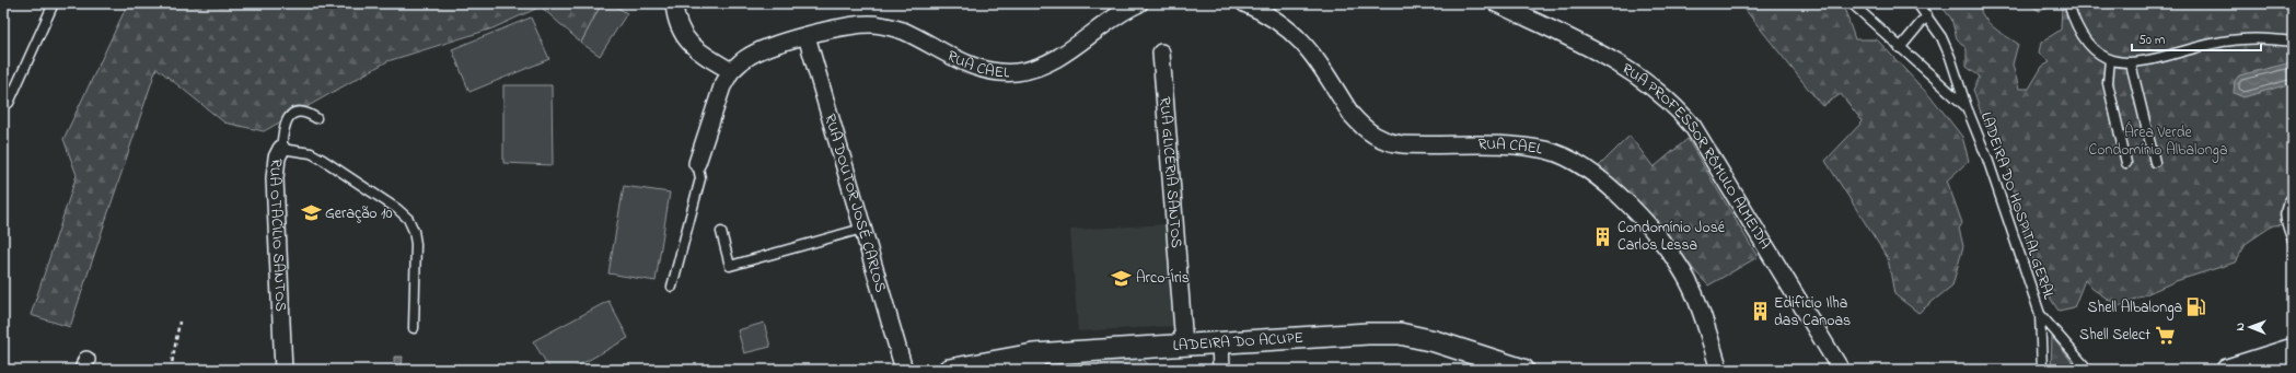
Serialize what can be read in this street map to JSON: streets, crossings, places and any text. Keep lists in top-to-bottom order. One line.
{"streets":{"street":["RUA CAEL","RUA PROFESSOR RÔMULO ALMEIDA","RUA GLICÉRIA SANTOS","RUA DOUTOR JOSÉ CARLOS","RUA OTACÍLIO SANTOS","LADEIRA DO ACUPE"],"lane":["LADEIRA DO HOSPITAL GERAL"]},"crossings":[["RUA CAEL","RUA DOUTOR JOSÉ CARLOS"],["RUA GLICÉRIA SANTOS","LADEIRA DO ACUPE"]],"parks":["Área Verde Condomínio Albalonga"],"places":{"school or university":["Geração 10","Arco-Íris"],"building":["Condomínio José Carlos Lessa","Edifício Ilha das Canoas"],"fuel station":["Shell Albalonga"],"supermarket":["Shell Select"]},"scale_bar":"50 m","north":"left"}
